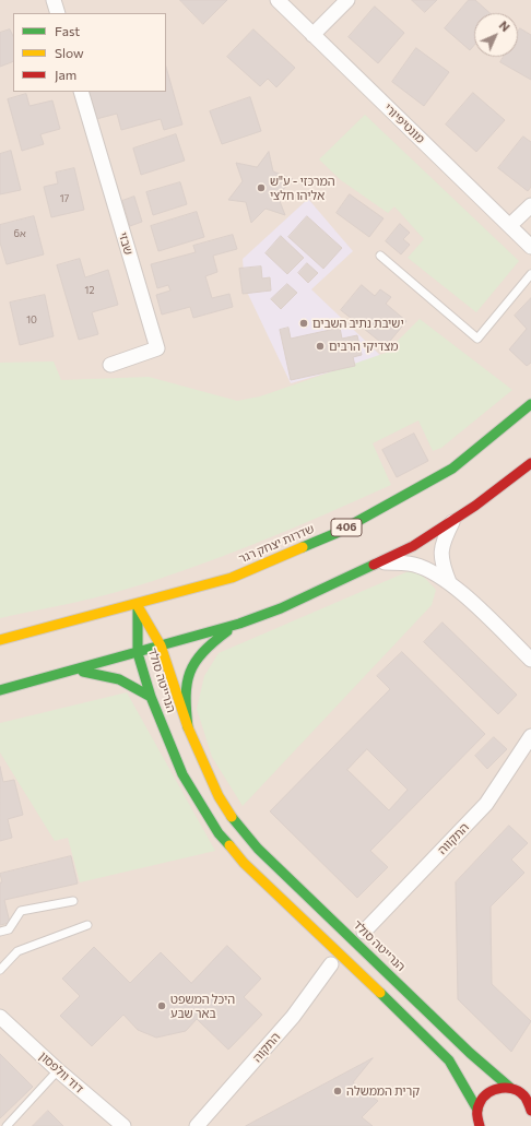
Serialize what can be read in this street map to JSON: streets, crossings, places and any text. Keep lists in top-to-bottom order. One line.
{"streets":{"main road":["406","שדרות יצחק רגר","הנרייטה סולד"],"street":["מונטיפיורי","שבזי","התקווה","התקוה","דוד וולפסון"]},"crossings":[["שדרות יצחק רגר","הנרייטה סולד"]],"places":["המרכזי - ע\"ש אליהו חלצי","ישיבת נתיב השבים","מצדיקי הרבים","היכל המשפט באר שבע","קרית הממשלה"],"house_numbers":["17","6א","12","10"],"legend":["Fast","Slow","Jam"],"north":"top right"}
